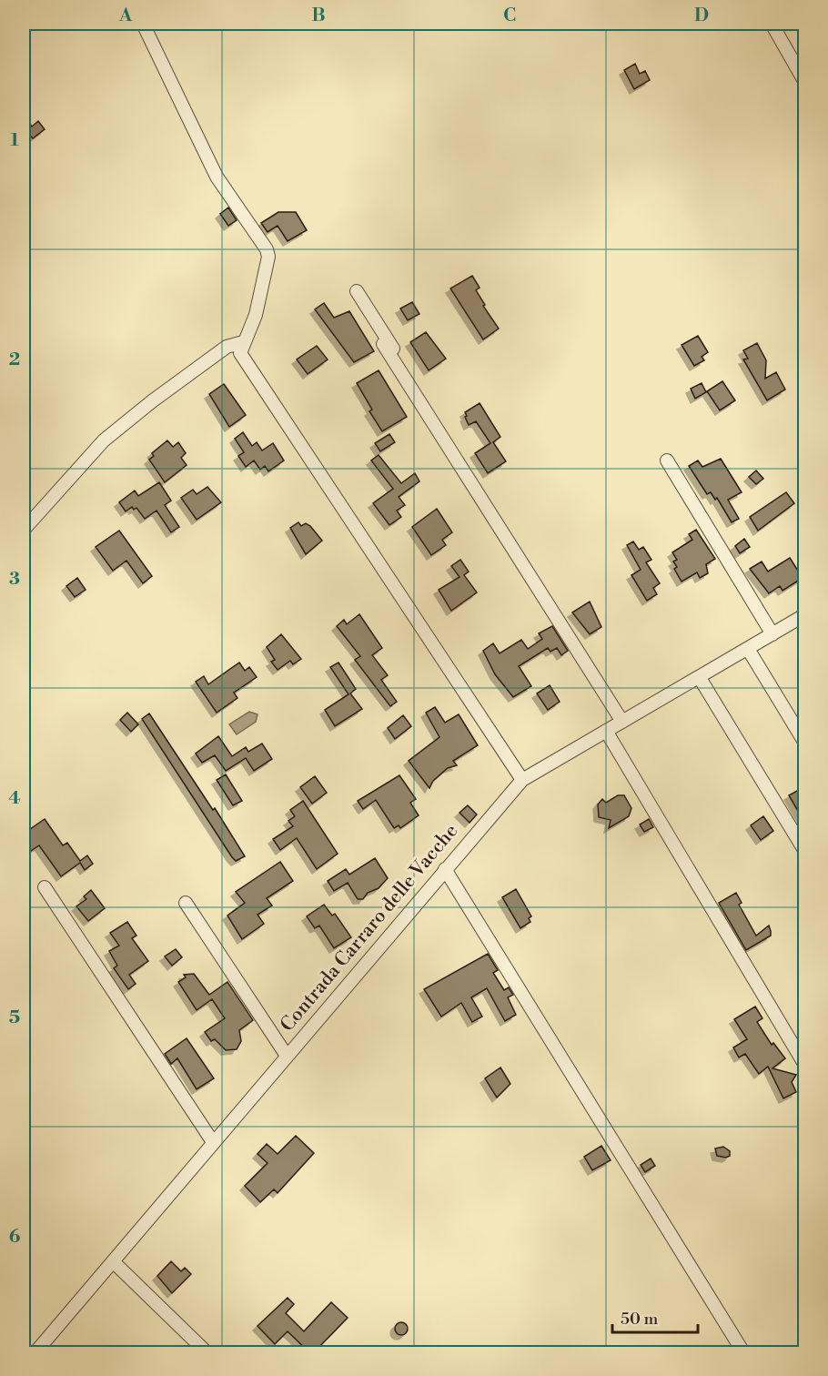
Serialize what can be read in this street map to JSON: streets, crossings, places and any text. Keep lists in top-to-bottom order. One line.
{"streets":{"street":["Contrada Carraro delle Vacche"]},"scale_bar":"50 m","grid":{"columns":["A","B","C","D"],"rows":["1","2","3","4","5","6"]}}
